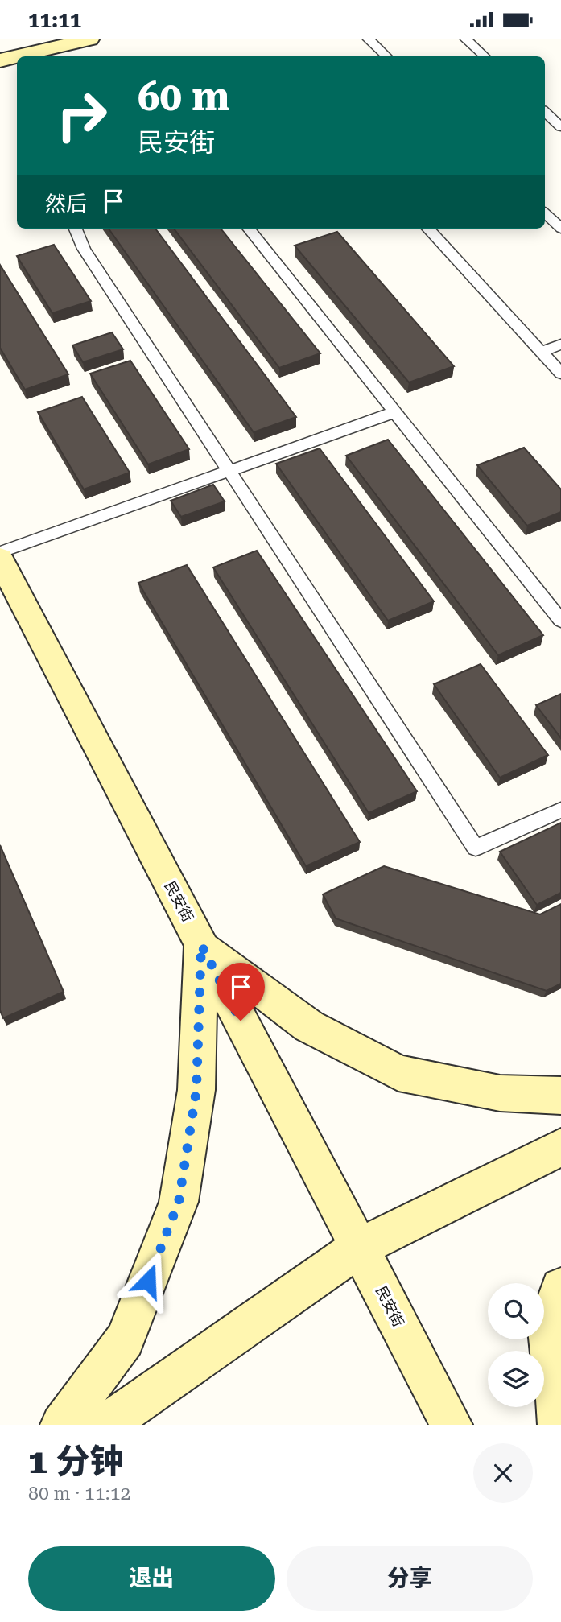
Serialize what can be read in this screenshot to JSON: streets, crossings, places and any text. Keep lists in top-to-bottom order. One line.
{"streets":{"street":["民安街"]},"page":{"status":"11:11","turn":["60 m","民安街"],"then":"然后","heading":["1 分钟","80 m · 11:12"],"buttons":["退出","分享"]}}
